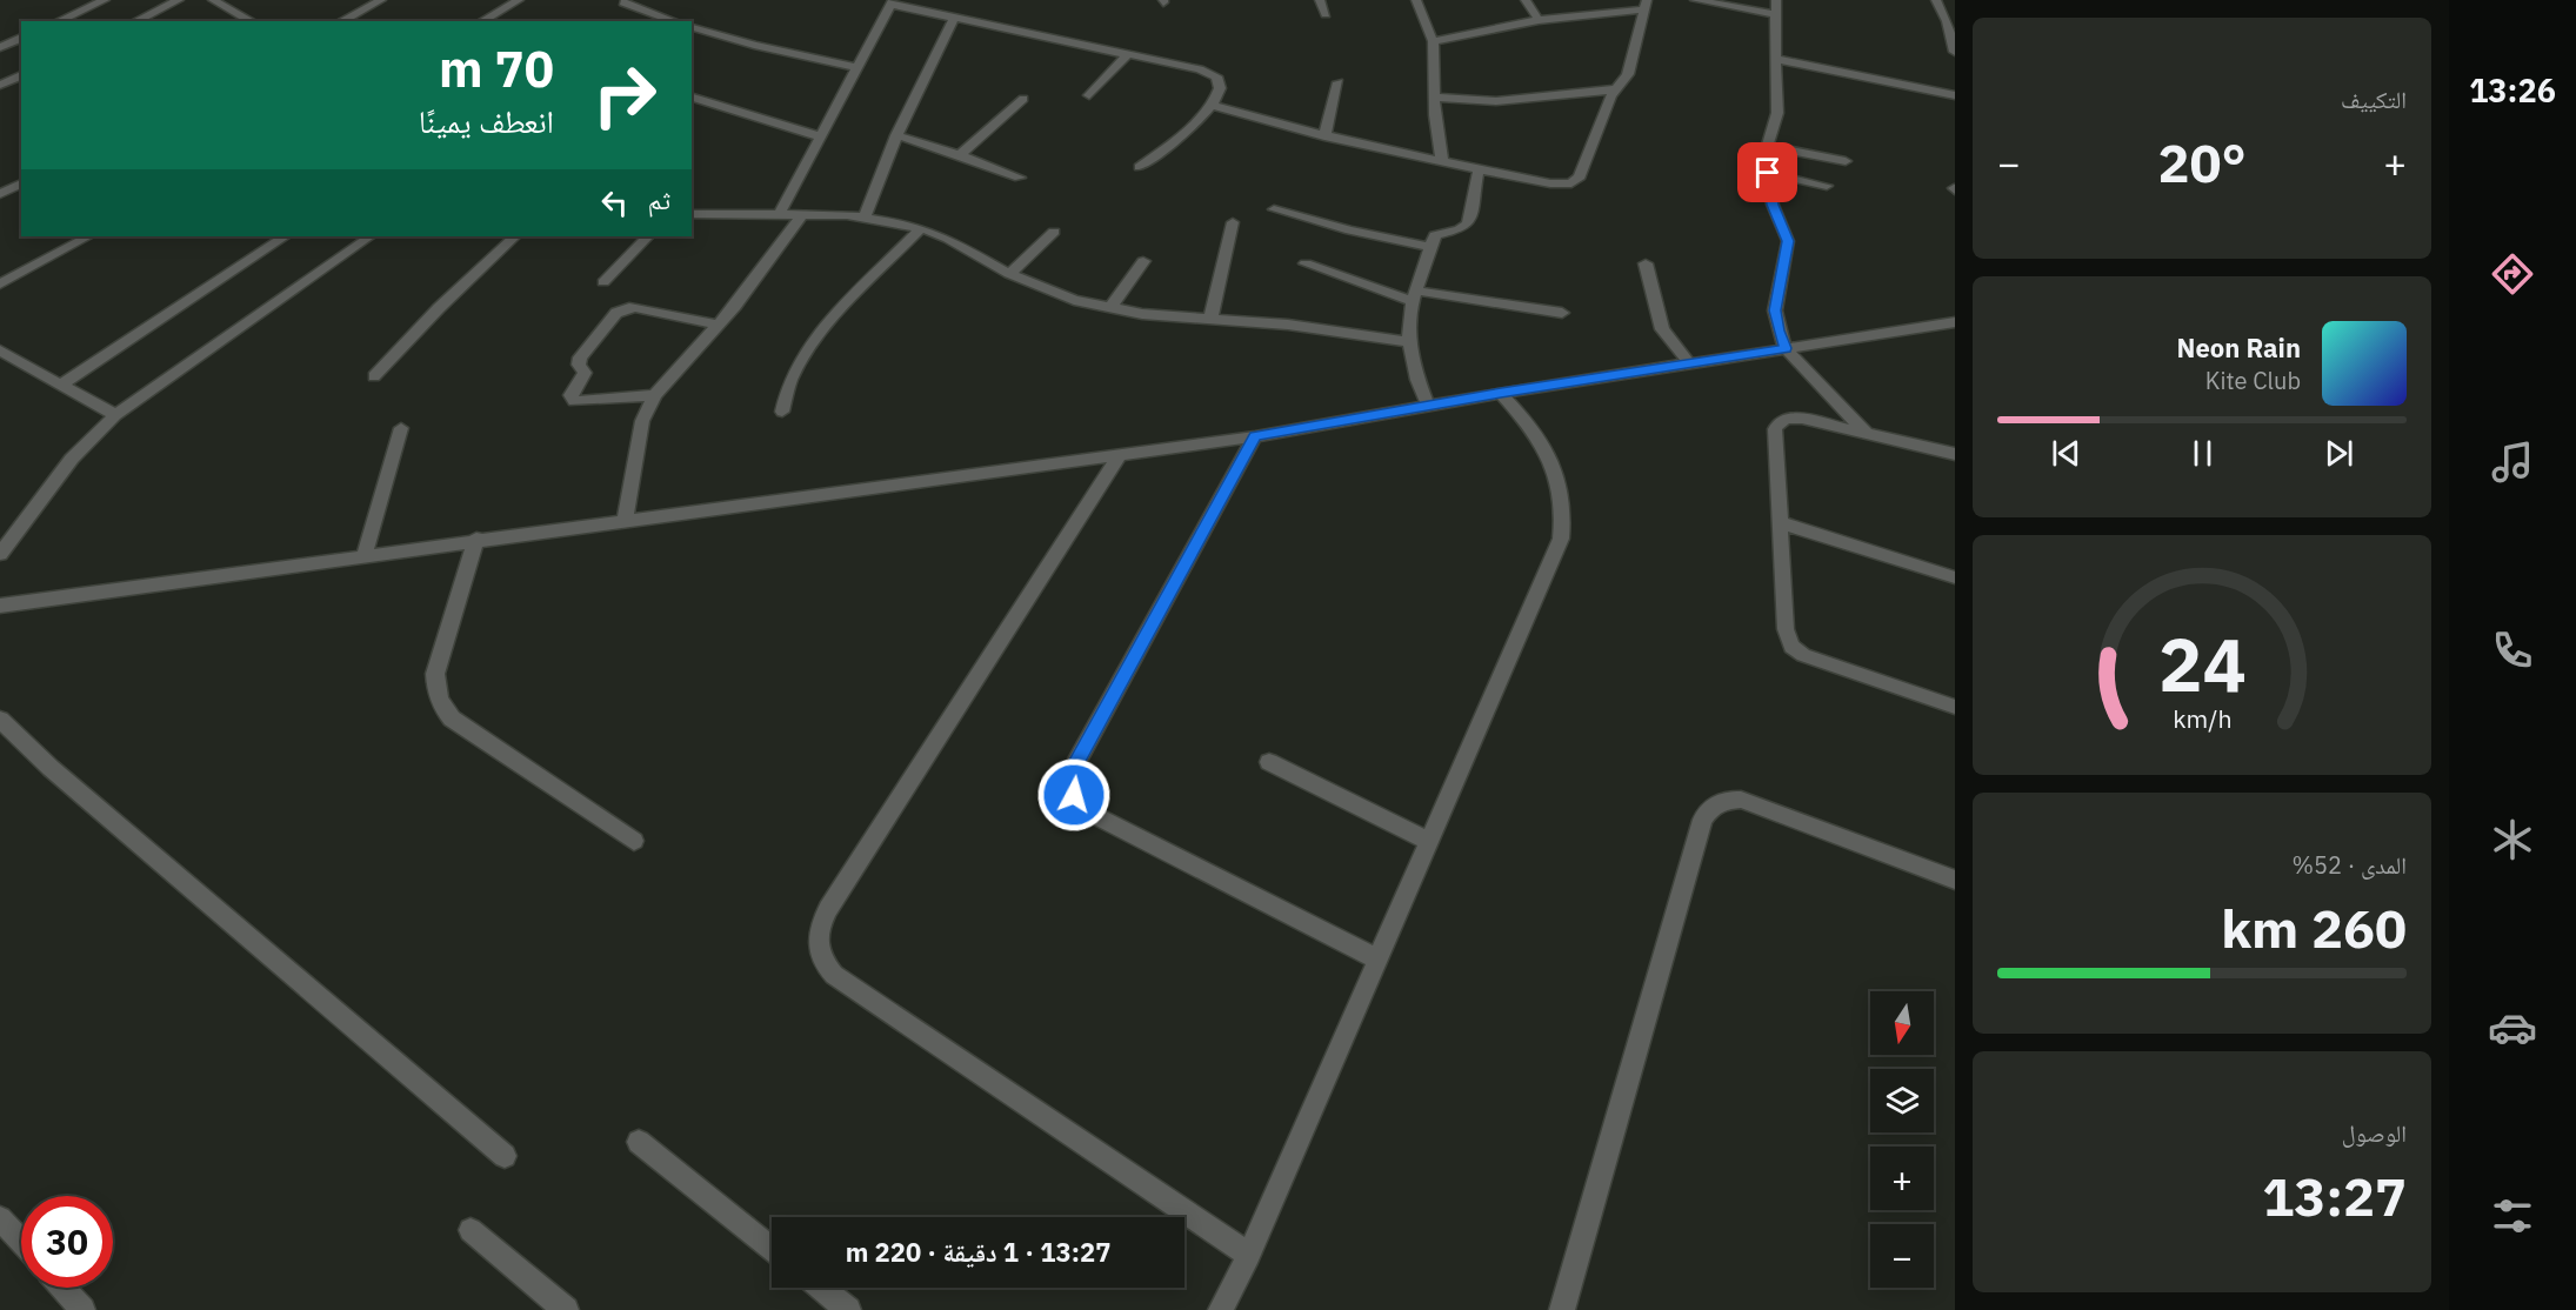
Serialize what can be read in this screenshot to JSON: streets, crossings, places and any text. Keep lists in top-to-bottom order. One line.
{"north":"bottom","page":{"tabs":"13:26","tile":["التكييف",["المدى · 52%","260 km"],["الوصول","13:27"]],"turn":["70 m","انعطف يمينًا"],"heat":["−","20°","+"],"then":"ثم","song":["Neon Rain","Kite Club"],"map_buttons":["+","−"],"limit":"30","trip":"13:27 · 1 دقيقة · 220 m","gauge":["24","km/h"]}}
